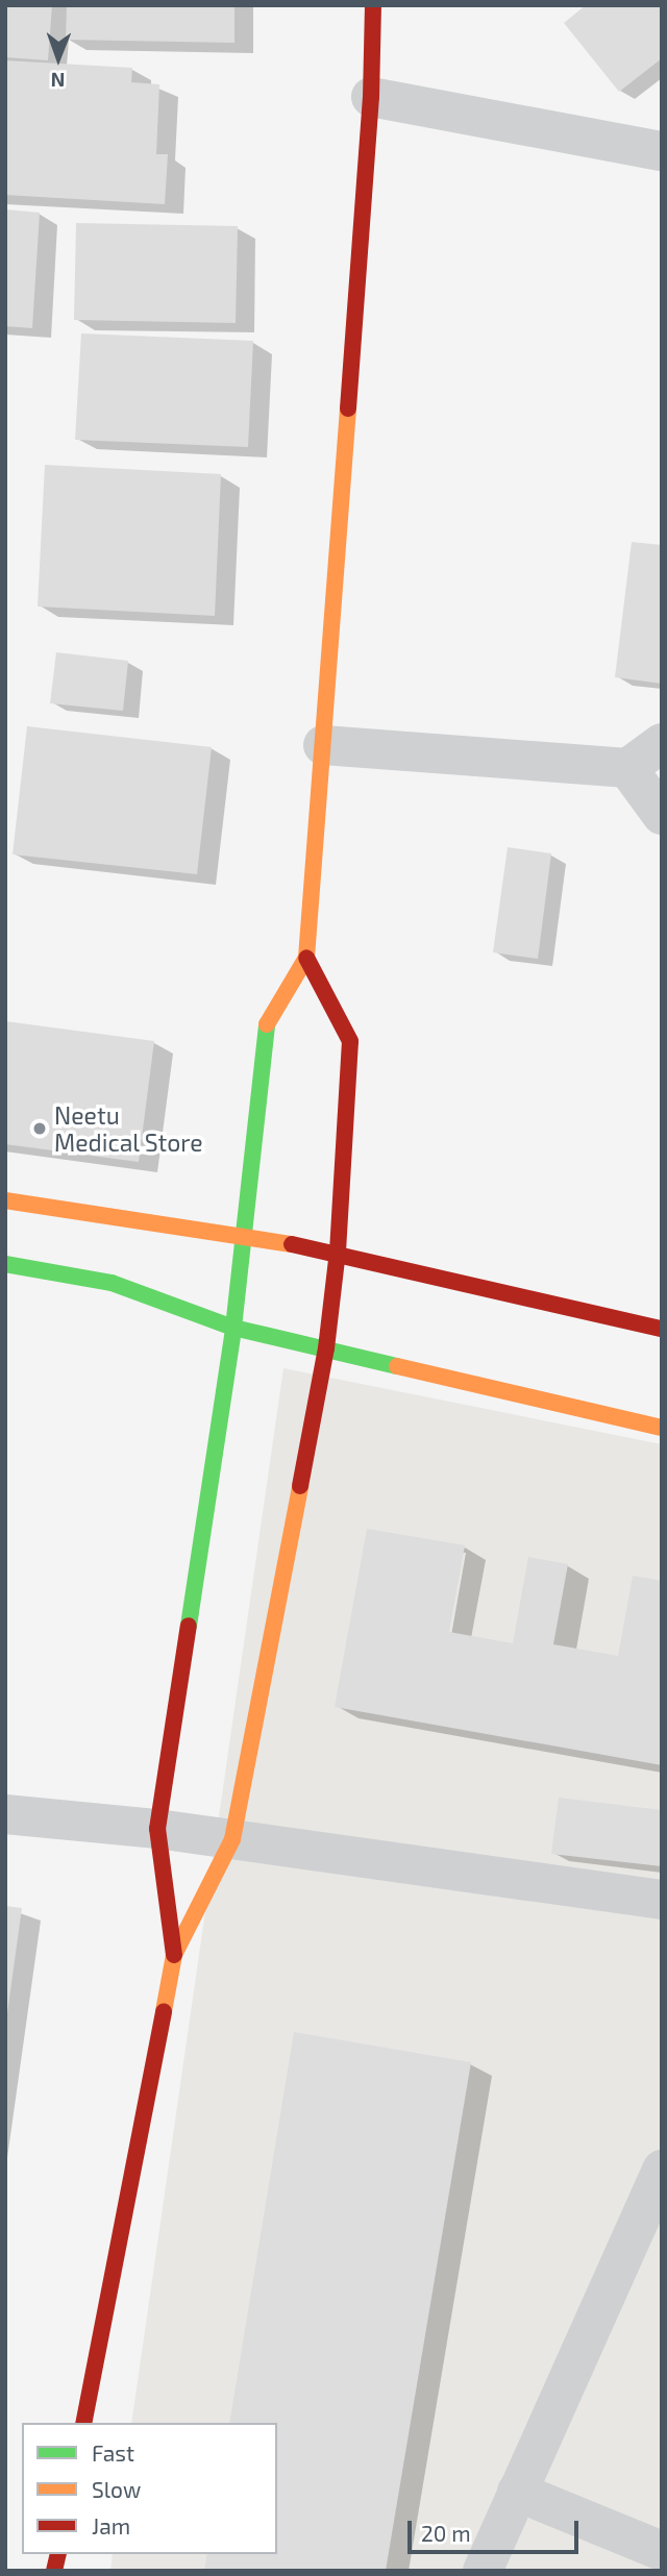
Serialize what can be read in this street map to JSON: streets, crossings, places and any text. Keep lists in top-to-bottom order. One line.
{"places":["Neetu Medical Store"],"legend":["Fast","Slow","Jam"],"scale_bar":"20 m","north":"bottom"}
